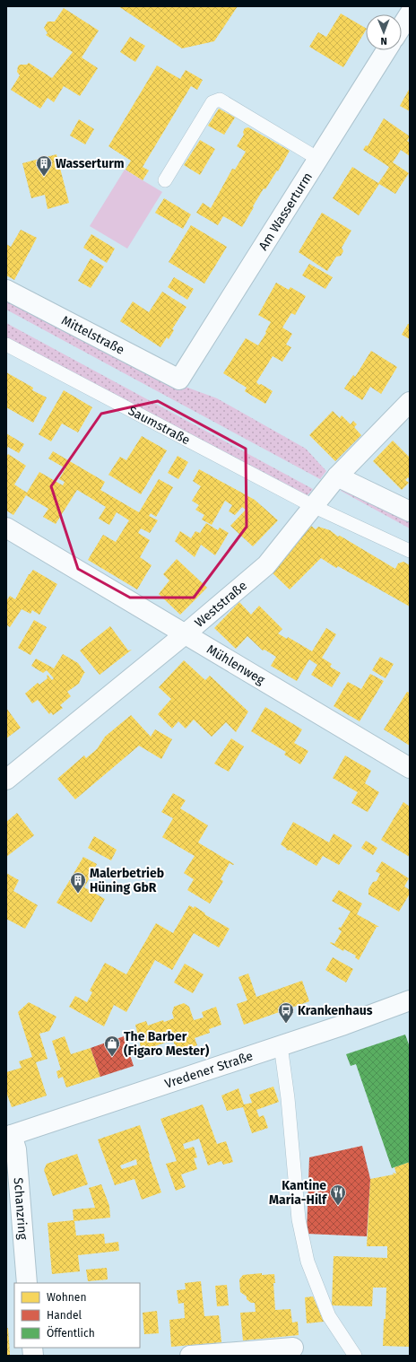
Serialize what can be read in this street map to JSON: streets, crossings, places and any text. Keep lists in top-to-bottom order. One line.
{"streets":{"street":["Am Wasserturm","Mittelstraße","Weststraße","Mühlenweg","Vredener Straße","Schanzring"],"lane":["Saumstraße"]},"crossings":[["Am Wasserturm","Mittelstraße"],["Saumstraße","Weststraße"],["Weststraße","Mühlenweg"],["Vredener Straße","Schanzring"]],"places":{"building":["Wasserturm","Malerbetrieb Hüning GbR"],"bus stop":["Krankenhaus"],"shop":["The Barber (Figaro Mester)"],"restaurant":["Kantine Maria-Hilf"]},"legend":["Wohnen","Handel","Öffentlich"],"north":"bottom"}
